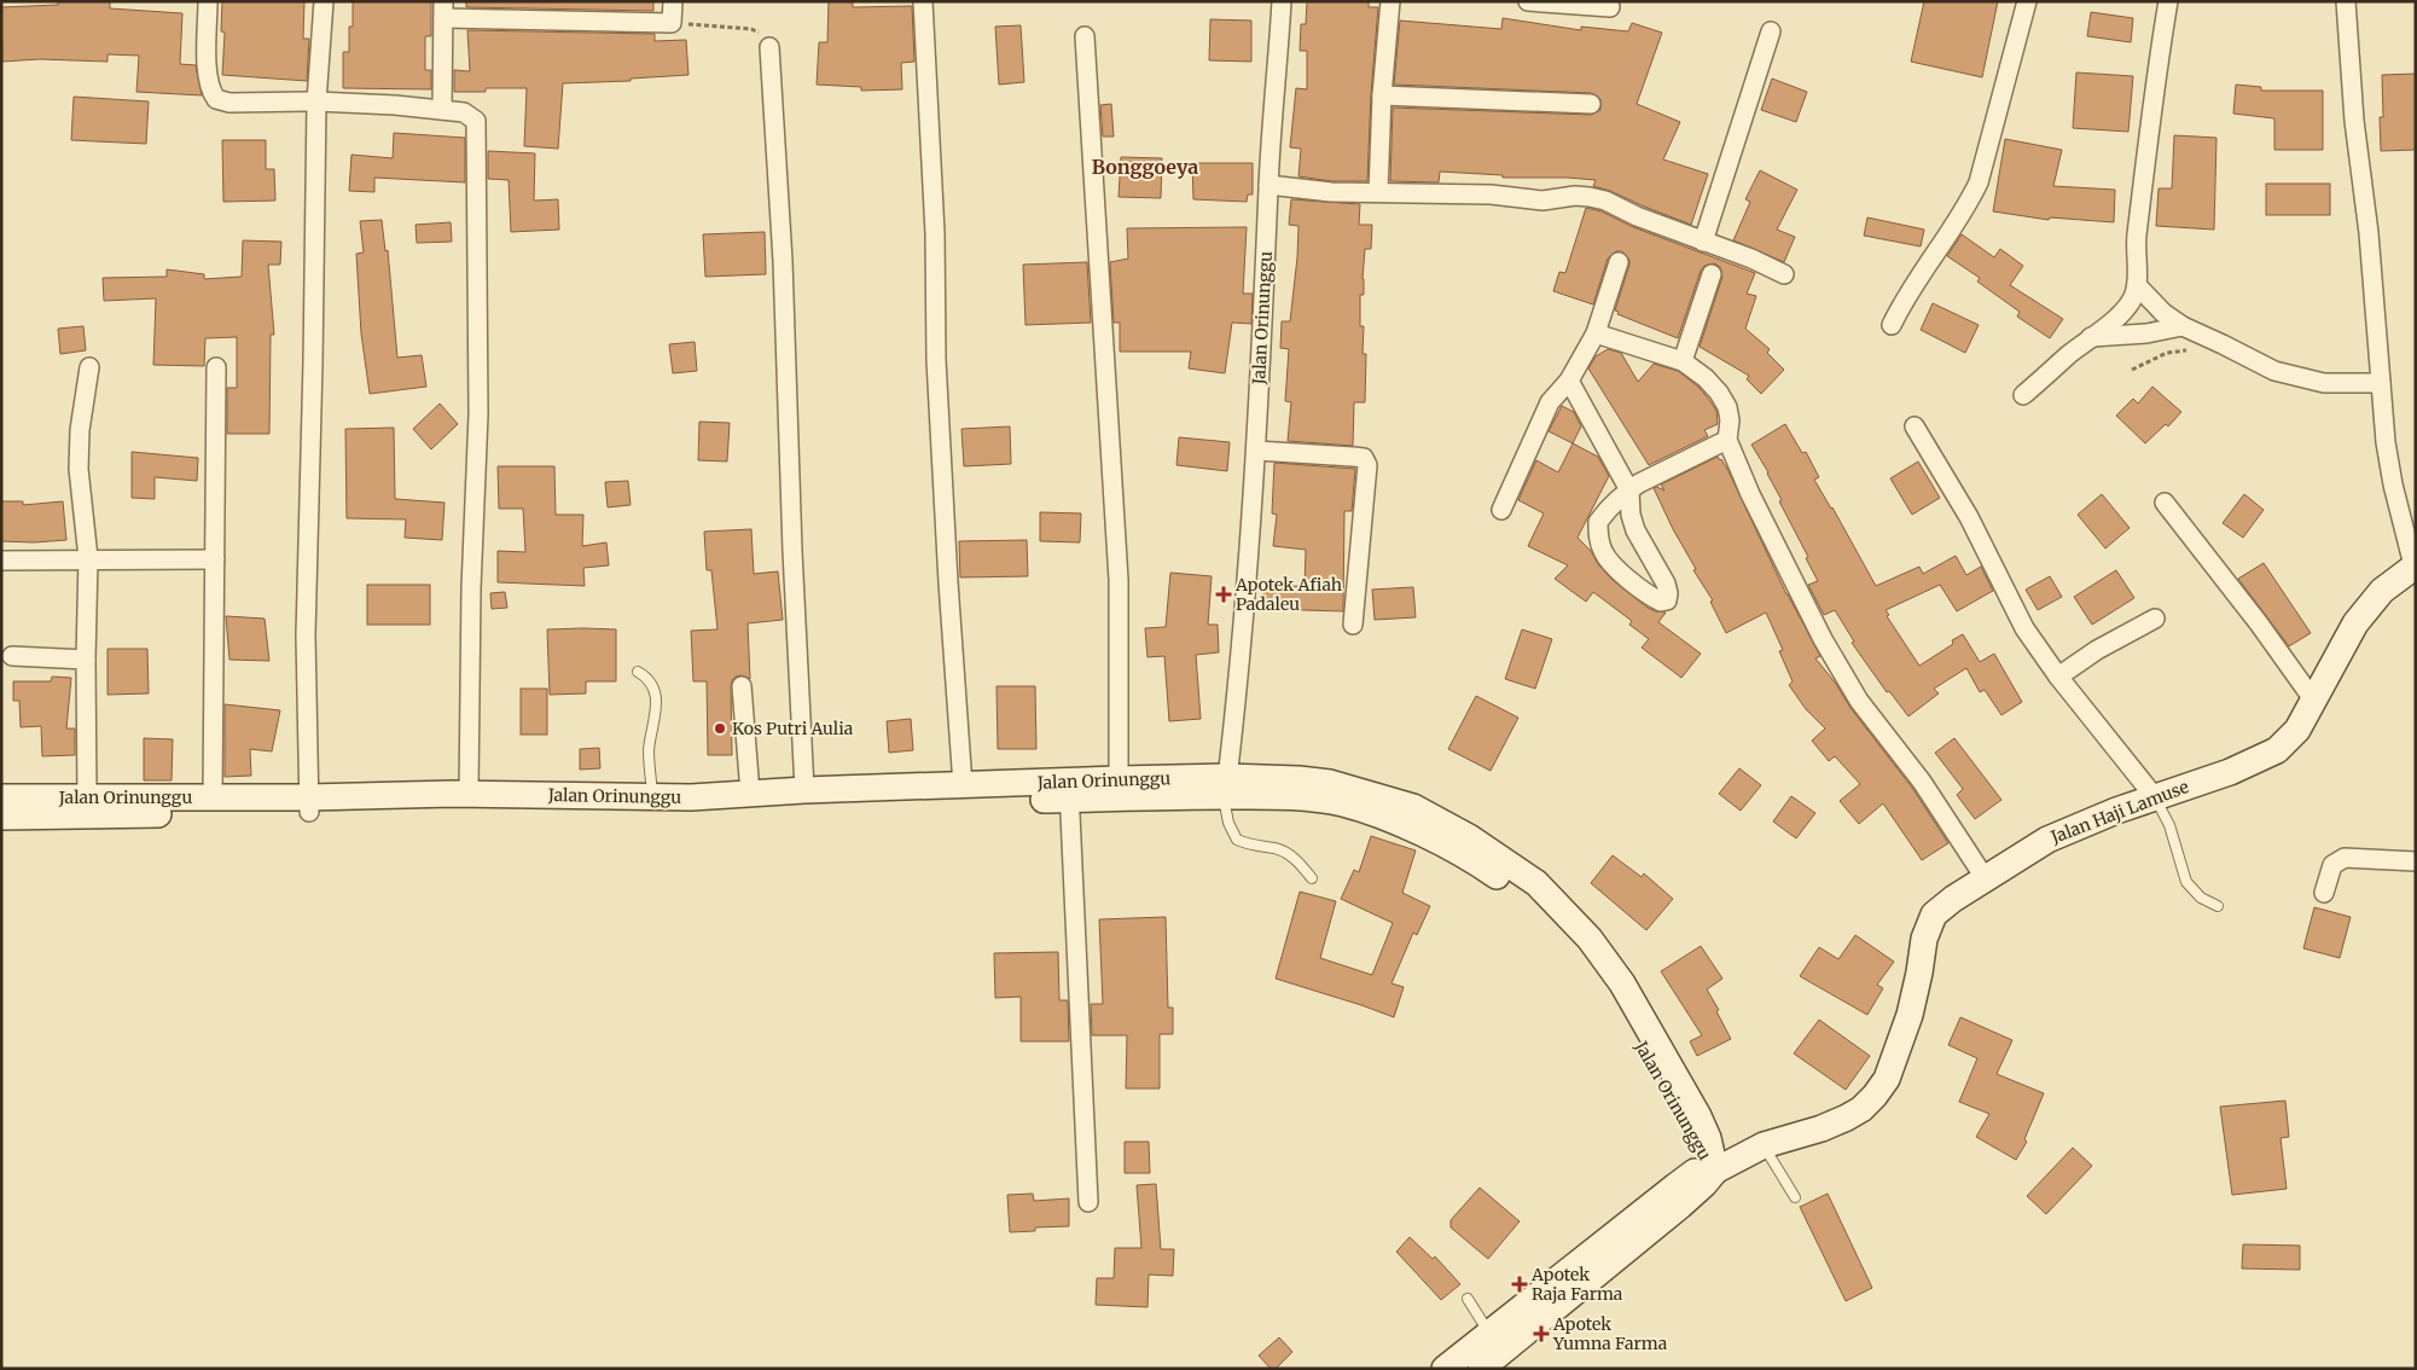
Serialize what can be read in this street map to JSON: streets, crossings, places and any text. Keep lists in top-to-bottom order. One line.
{"streets":{"street":["Jalan Orinunggu","Jalan Haji Lamuse"]},"crossings":[["Jalan Orinunggu","Jalan Haji Lamuse"]],"districts":["Bonggoeya"],"places":{"health":["Apotek Afiah Padaleu","Apotek Raja Farma","Apotek Yumna Farma"],"other":["Kos Putri Aulia"]}}
